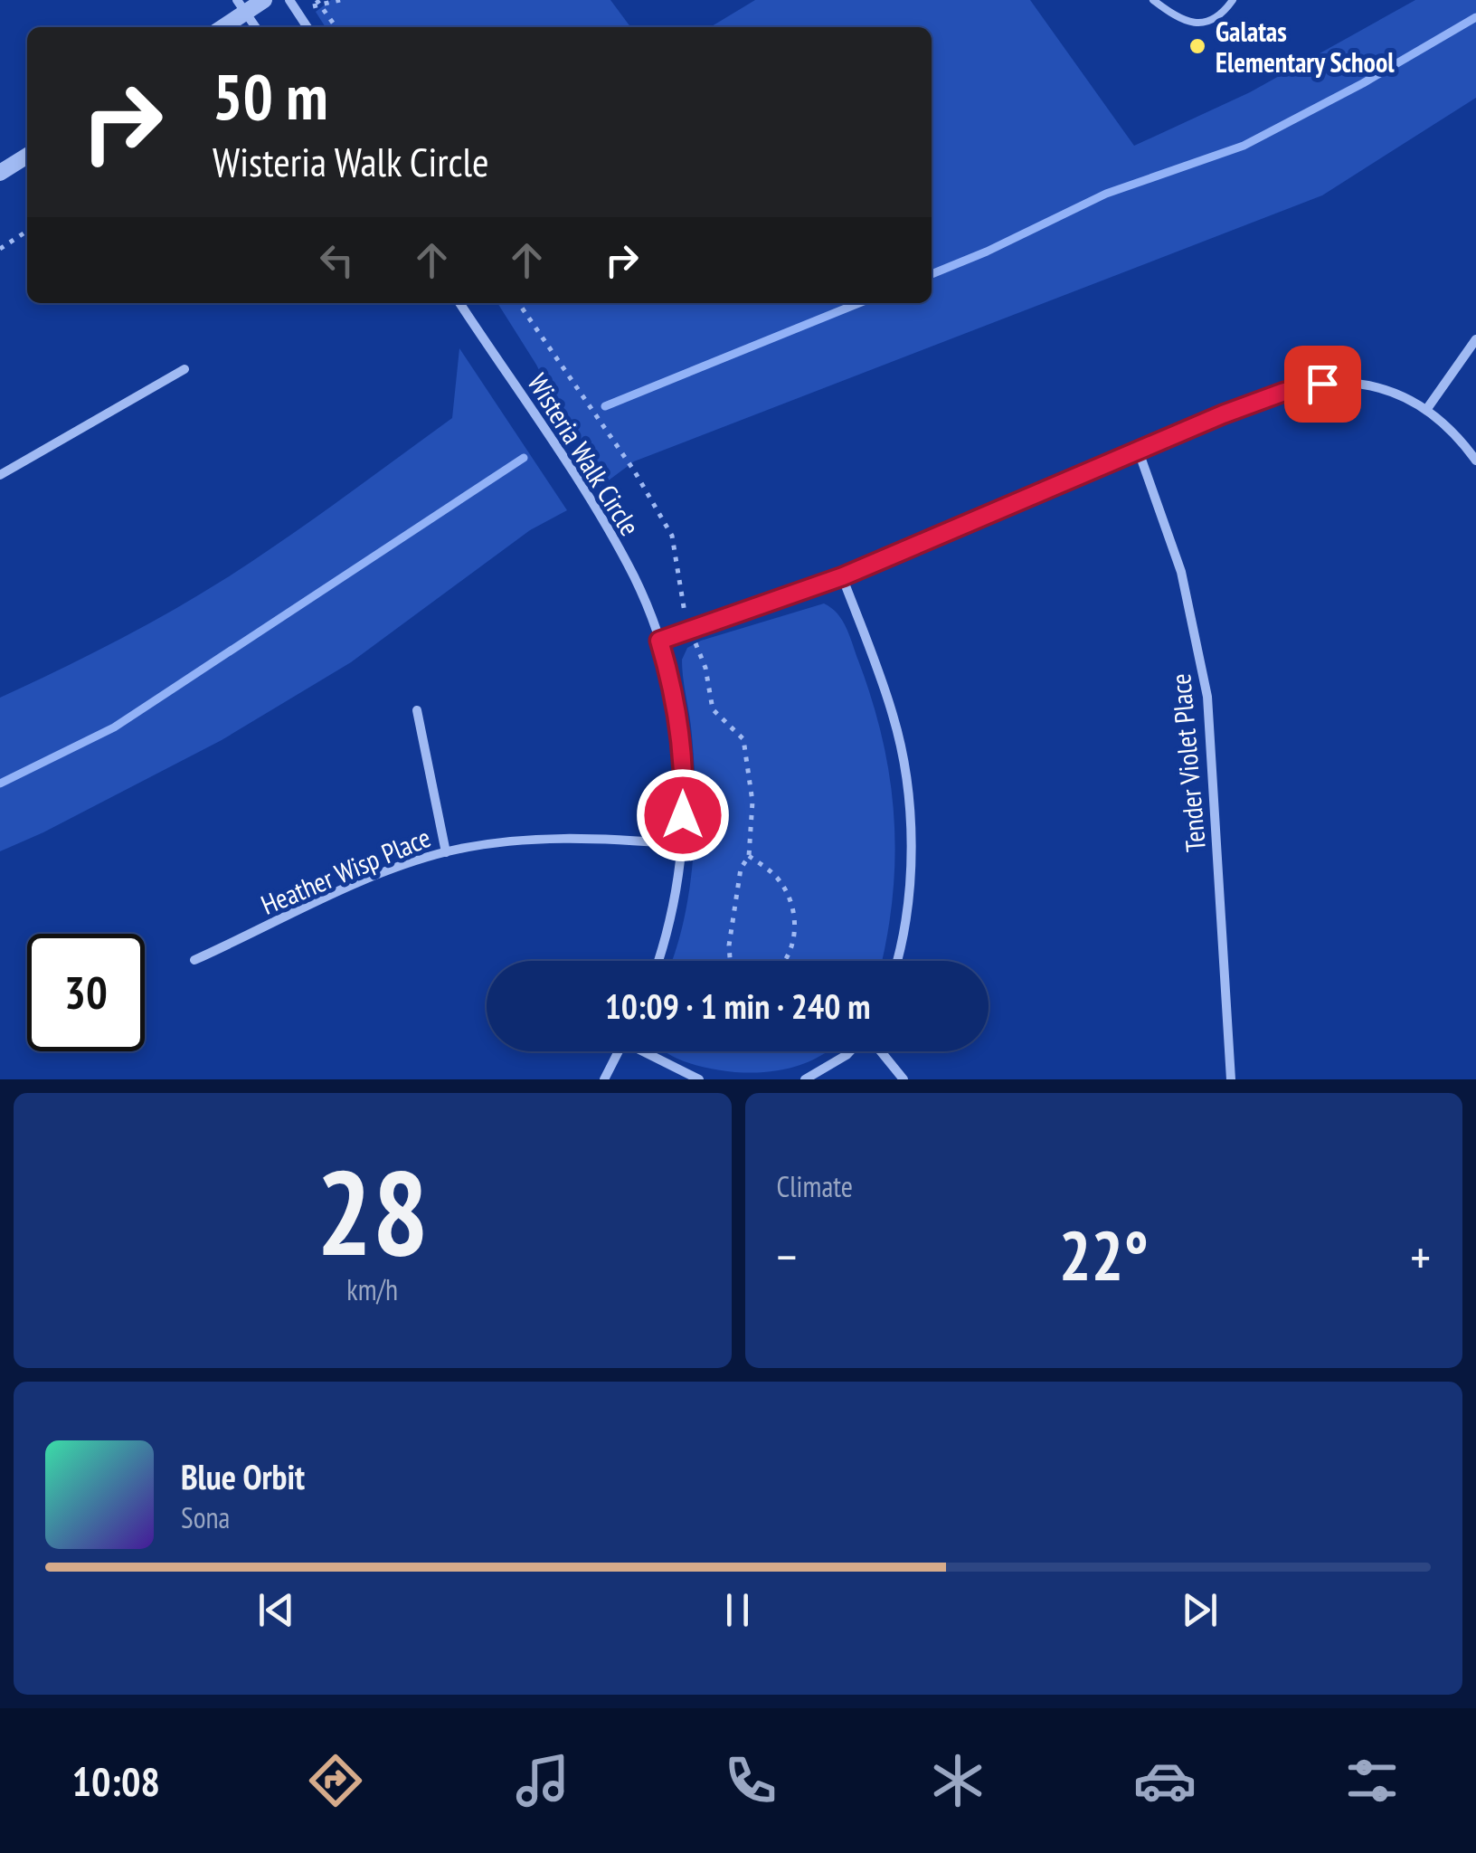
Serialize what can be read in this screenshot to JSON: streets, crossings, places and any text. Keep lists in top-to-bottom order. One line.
{"streets":{"street":["Wisteria Walk Circle","Tender Violet Place","Heather Wisp Place"]},"crossings":[["Wisteria Walk Circle","Heather Wisp Place"]],"places":["Galatas Elementary School"],"page":{"turn":["50 m","Wisteria Walk Circle"],"limit":"30","trip":"10:09 · 1 min · 240 m","tile":[["28","km/h"],"Climate"],"heat":["−","22°","+"],"song":["Blue Orbit","Sona"],"tabs":"10:08"}}
